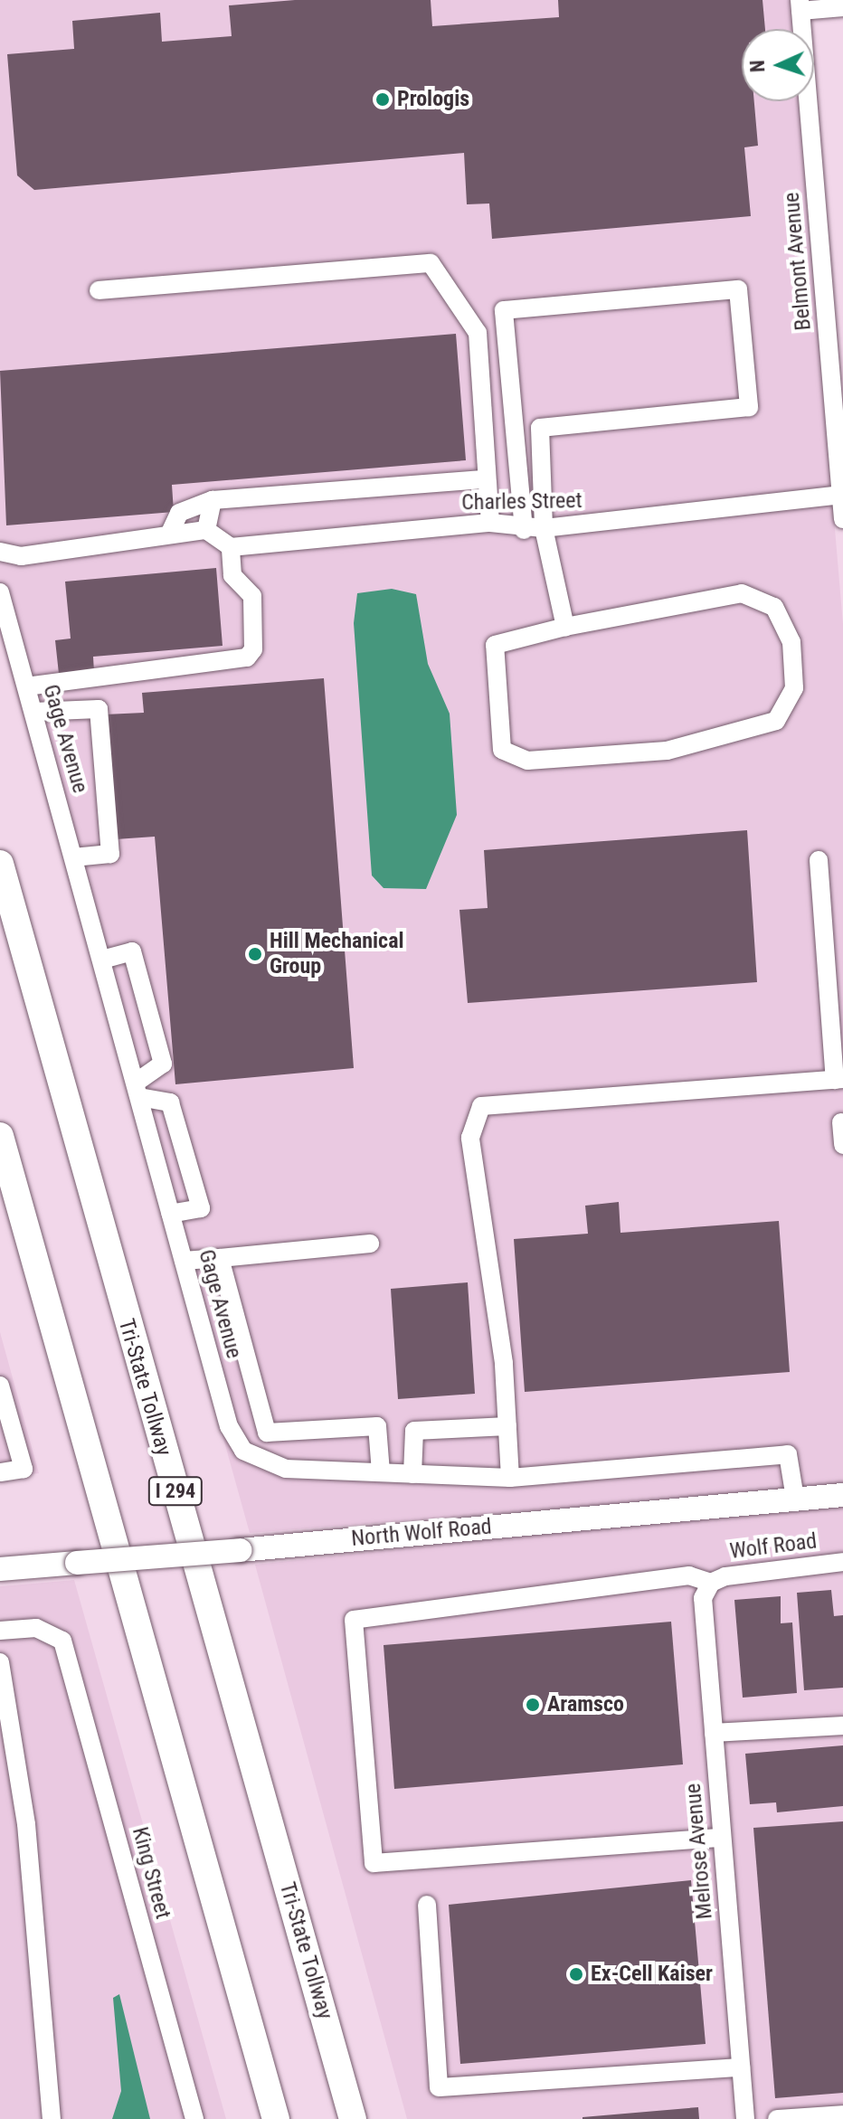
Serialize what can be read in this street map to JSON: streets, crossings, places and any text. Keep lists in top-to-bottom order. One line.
{"streets":{"highway":["Tri-State Tollway","I 294"],"main road":["North Wolf Road"],"street":["Belmont Avenue","Charles Street","Gage Avenue","Wolf Road","Melrose Avenue","King Street"]},"crossings":[["Belmont Avenue","Charles Street"],["Gage Avenue","North Wolf Road"],["Wolf Road","Melrose Avenue"]],"places":["Prologis","Hill Mechanical Group","Aramsco","Ex-Cell Kaiser"],"north":"left"}
